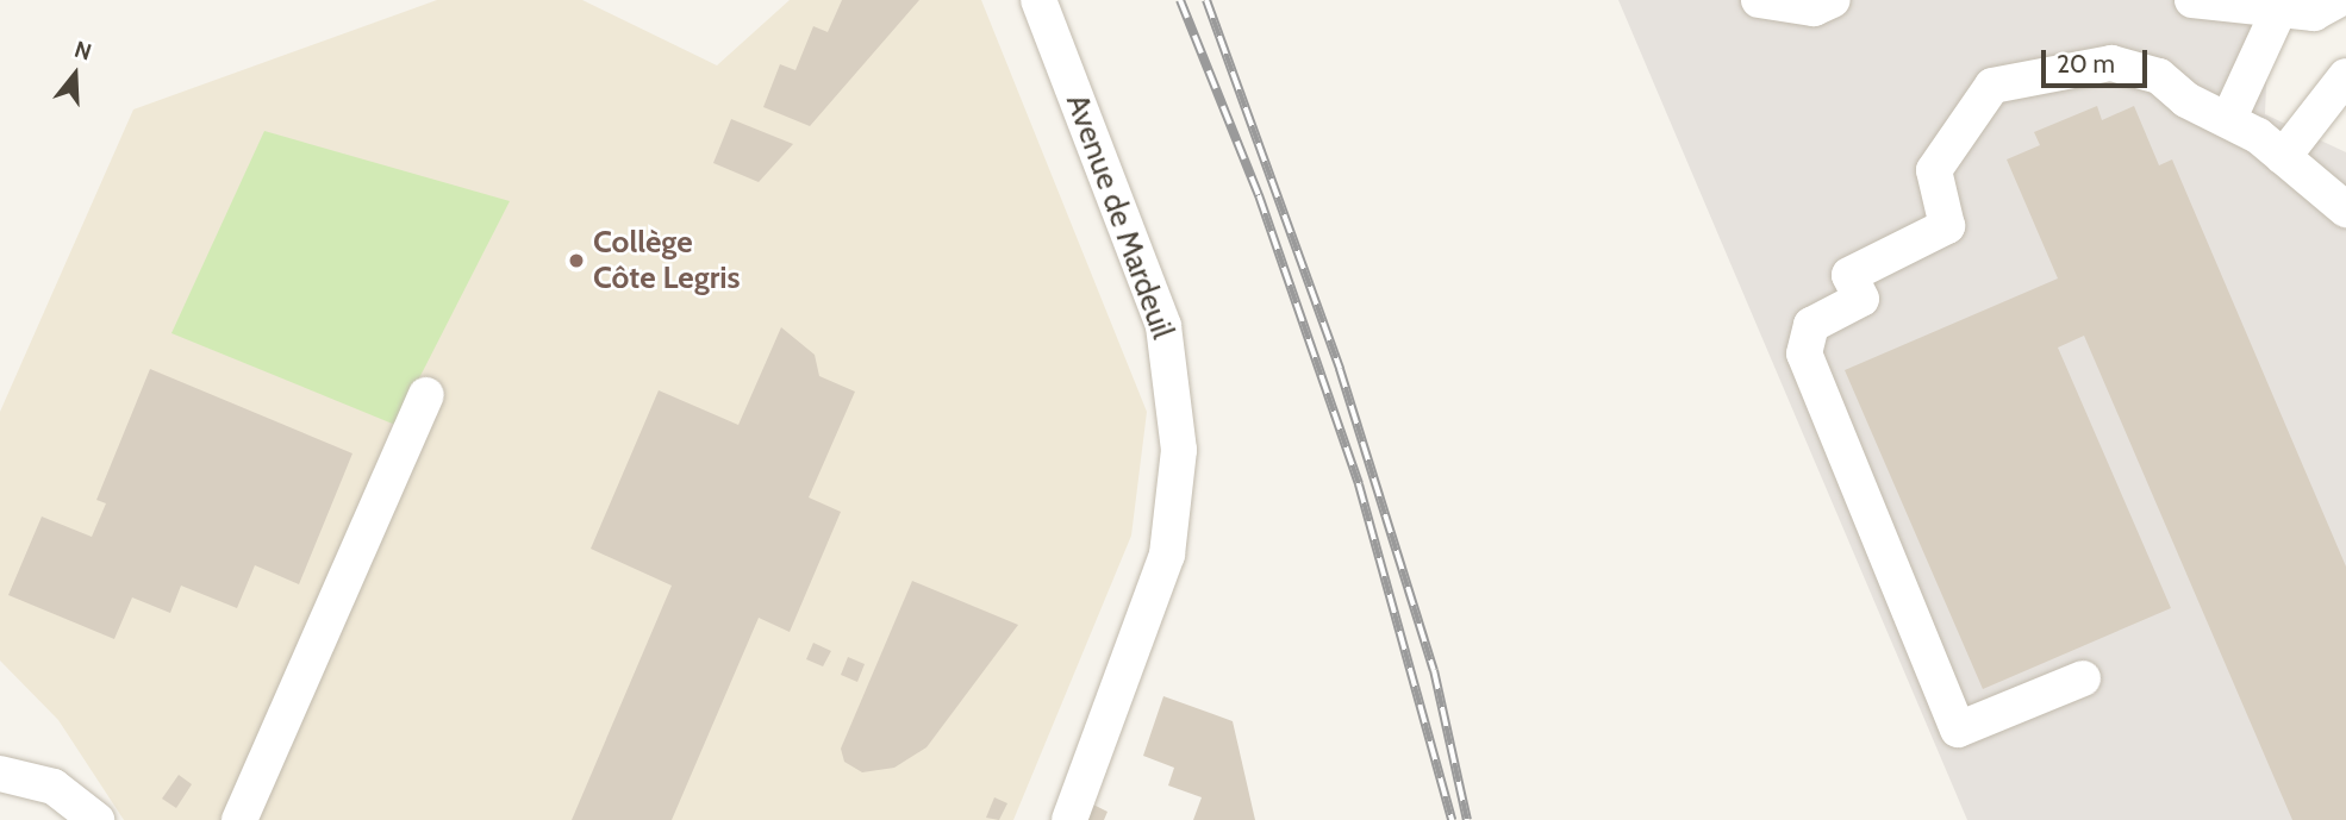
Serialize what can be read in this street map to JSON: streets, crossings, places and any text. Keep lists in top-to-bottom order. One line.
{"streets":{"street":["Avenue de Mardeuil"]},"places":["Collège Côte Legris"],"scale_bar":"20 m","north":"top"}
